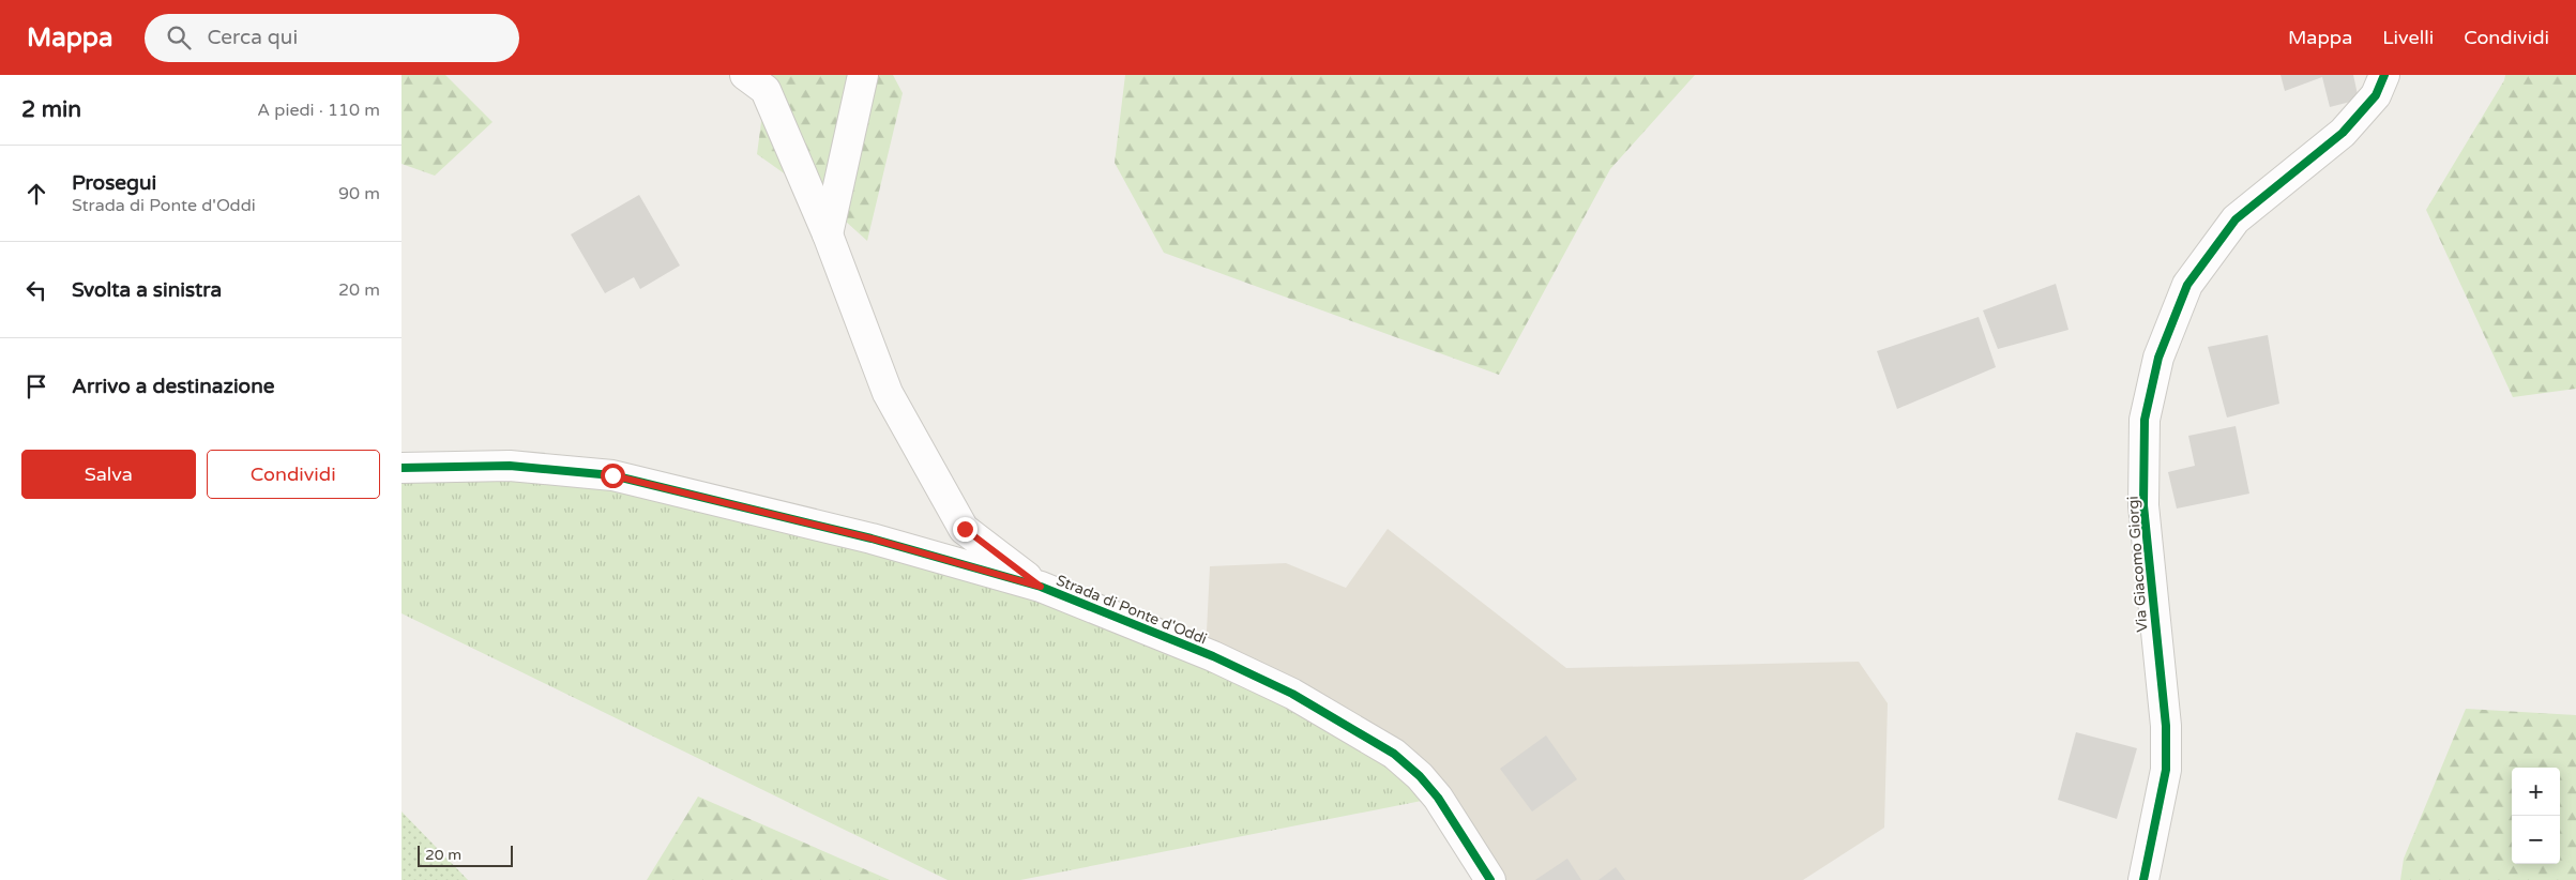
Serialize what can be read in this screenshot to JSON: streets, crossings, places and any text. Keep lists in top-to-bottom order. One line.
{"streets":{"street":["Via Giacomo Giorgi","Strada di Ponte d'Oddi"]},"scale_bar":"20 m","page":{"header":"Mappa","search":"Cerca qui","nav":["Mappa","Livelli","Condividi"],"heading":["2 min","A piedi · 110 m"],"list":[["Prosegui","Strada di Ponte d'Oddi","90 m"],["Svolta a sinistra","20 m"],"Arrivo a destinazione"],"buttons":["Salva","Condividi"],"map_buttons":["+","−"],"scale":"20 m"}}
